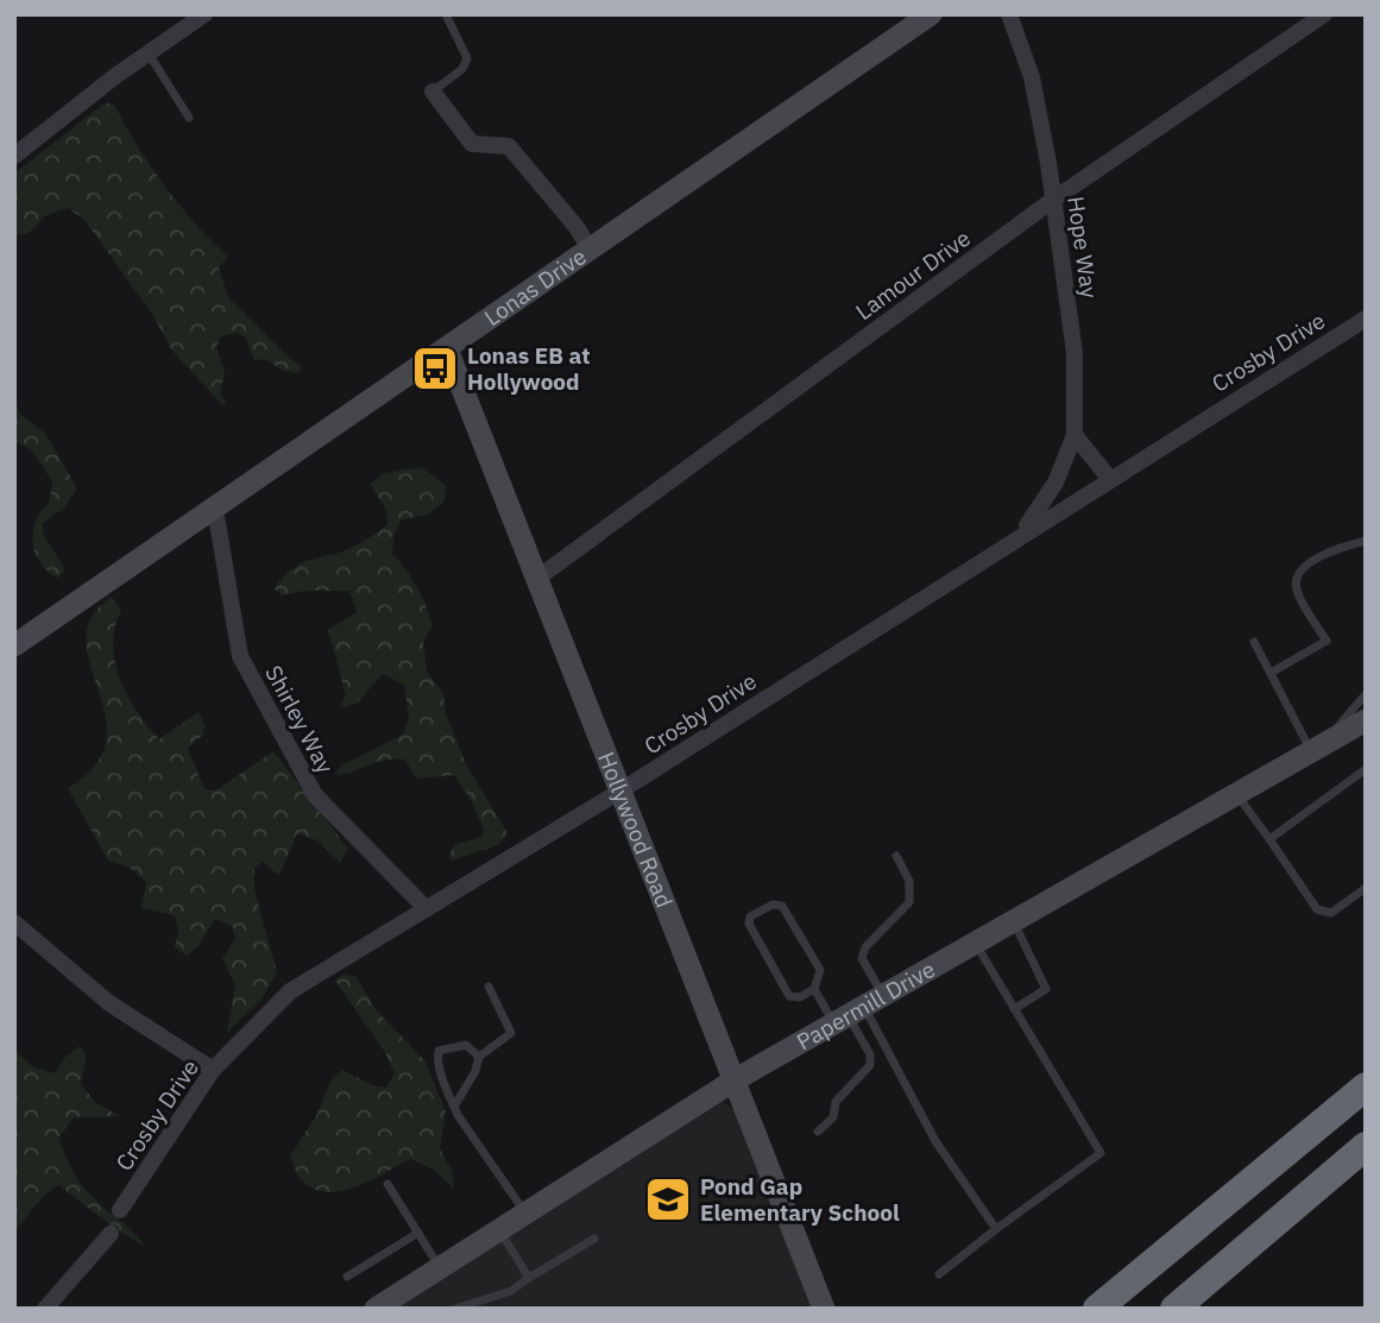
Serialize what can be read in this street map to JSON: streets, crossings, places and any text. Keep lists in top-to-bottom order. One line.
{"streets":{"street":["Hope Way","Lamour Drive","Lonas Drive","Crosby Drive","Shirley Way","Hollywood Road","Papermill Drive"]},"crossings":[["Hope Way","Lamour Drive"],["Lamour Drive","Hollywood Road"],["Lonas Drive","Shirley Way"],["Lonas Drive","Hollywood Road"],["Crosby Drive","Shirley Way"],["Crosby Drive","Hollywood Road"],["Hollywood Road","Papermill Drive"]],"places":{"bus stop":["Lonas EB at Hollywood"],"school or university":["Pond Gap Elementary School"]}}
